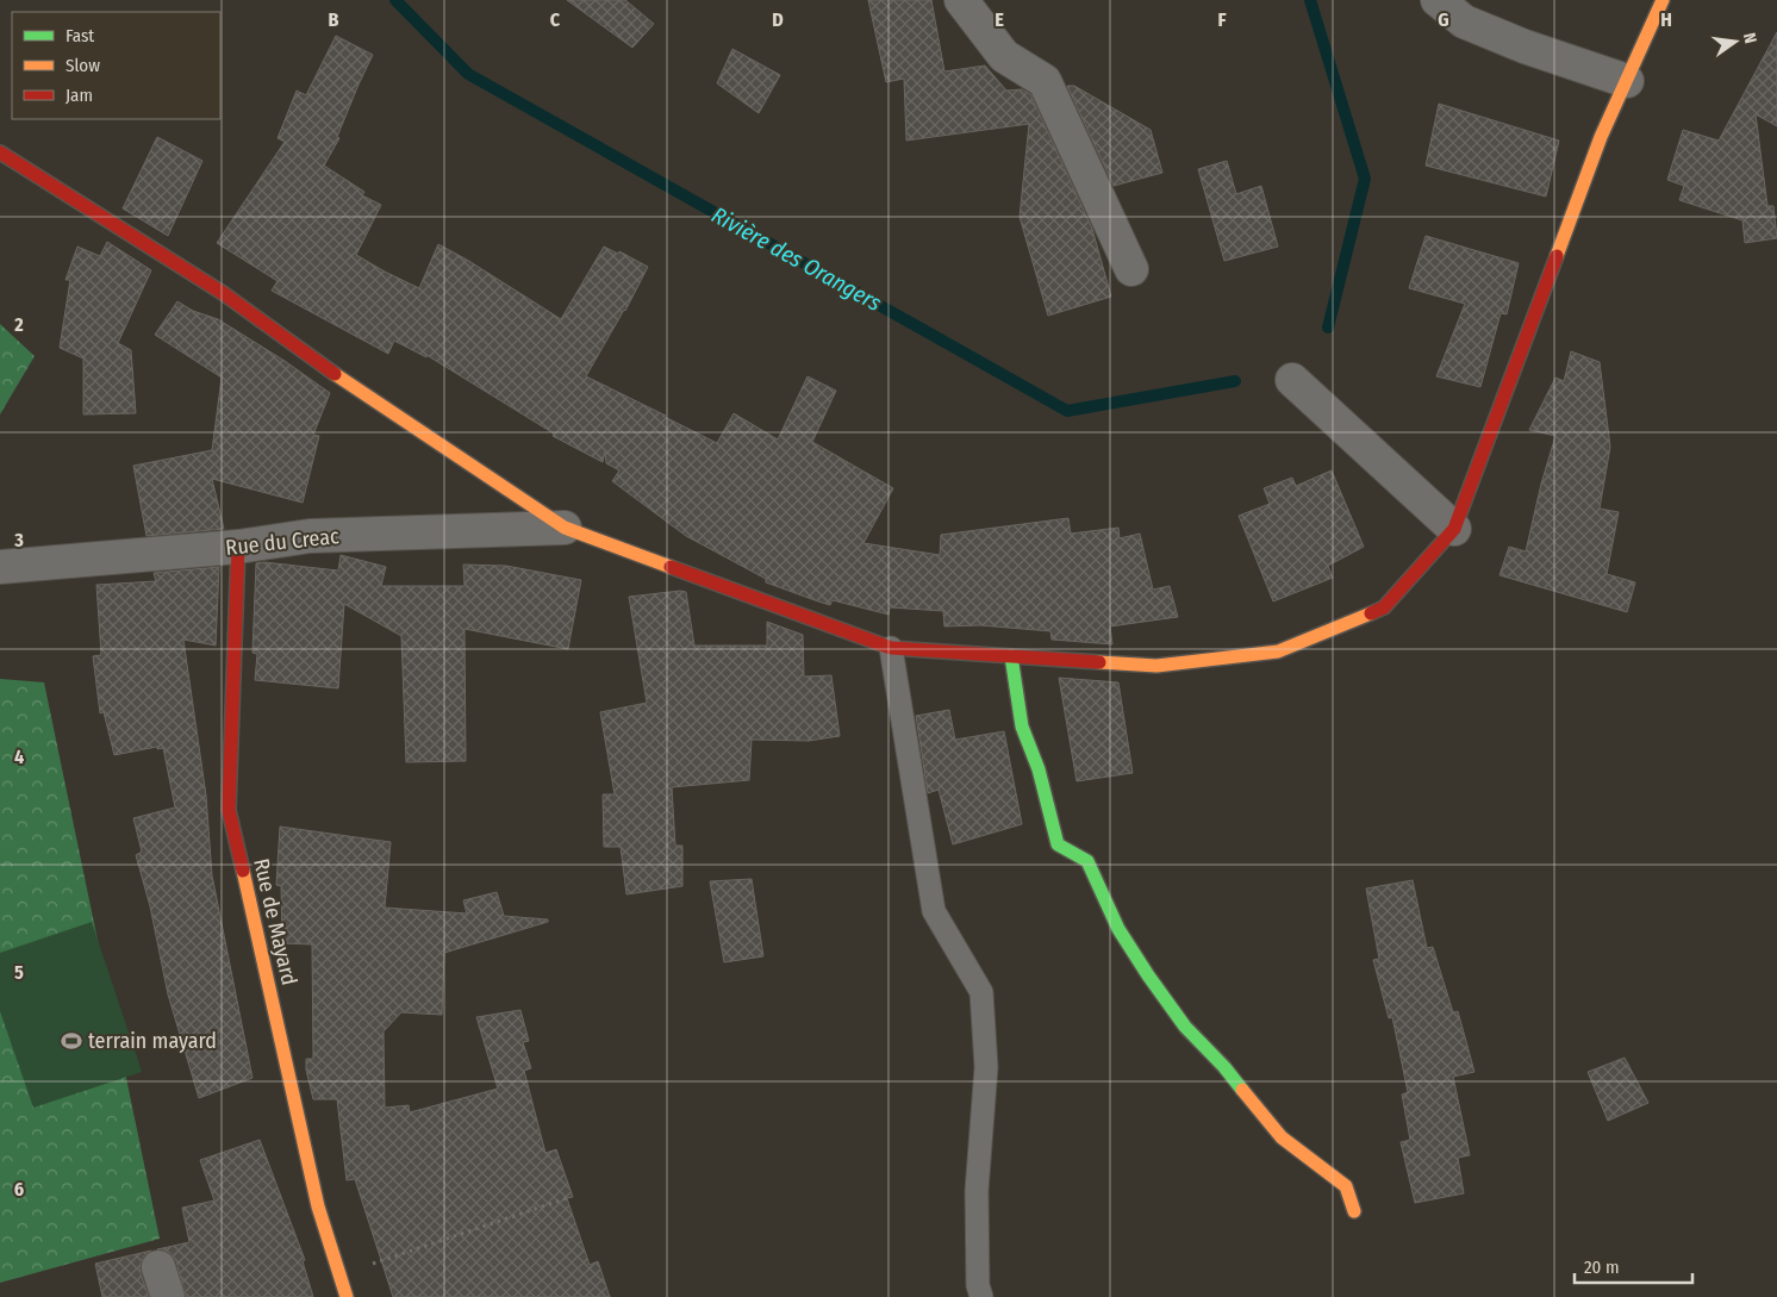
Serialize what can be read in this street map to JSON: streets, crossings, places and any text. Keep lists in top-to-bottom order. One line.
{"streets":{"street":["Rue du Creac","Rue de Mayard"]},"crossings":[["Rue du Creac","Rue de Mayard"]],"water":["Rivière des Orangers"],"places":{"sports":["terrain mayard"]},"legend":["Fast","Slow","Jam"],"scale_bar":"20 m","north":"right","grid":{"columns":["B","C","D","E","F","G","H"],"rows":["2","3","4","5","6"]}}
